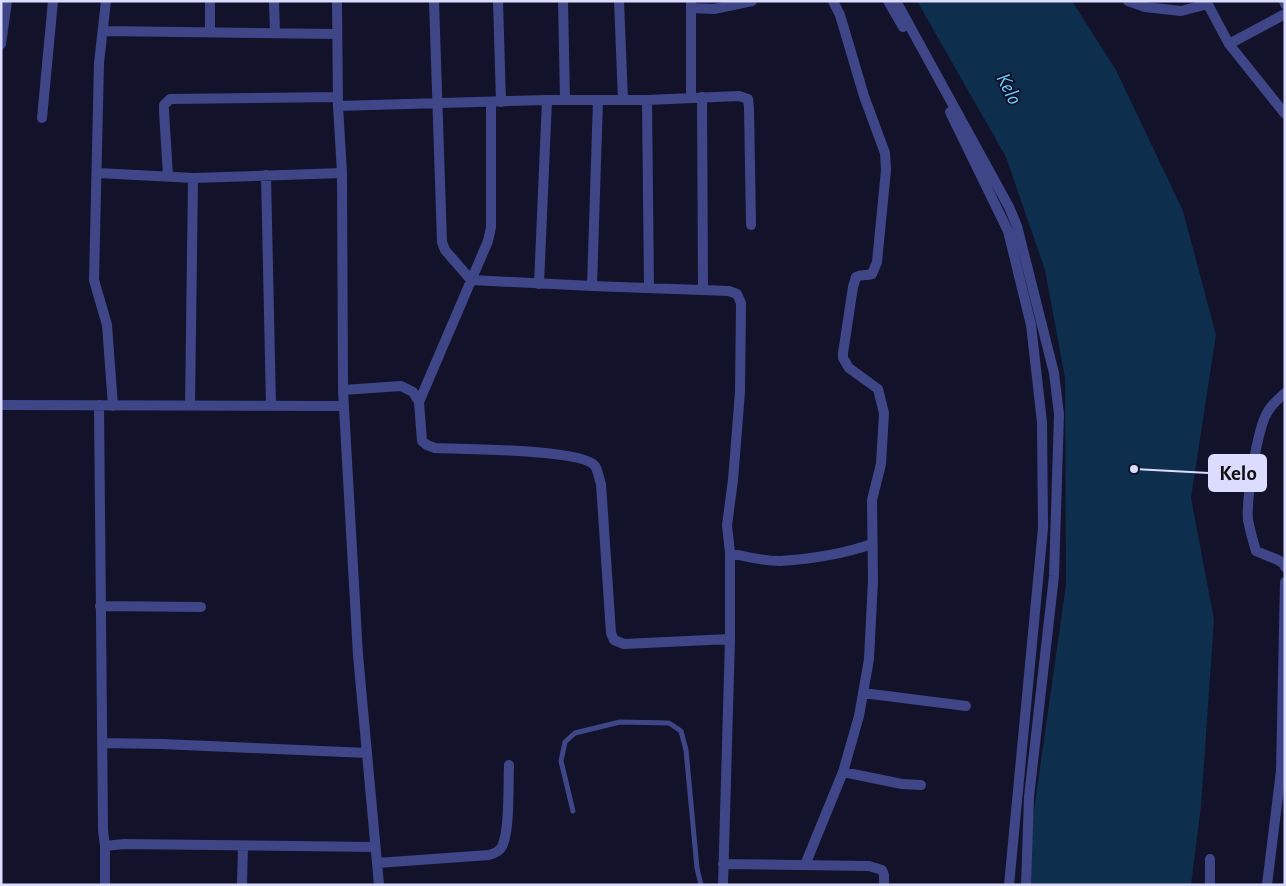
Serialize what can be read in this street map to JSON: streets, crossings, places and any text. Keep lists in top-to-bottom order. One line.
{"water":["Kelo"],"places":["Kelo"]}
